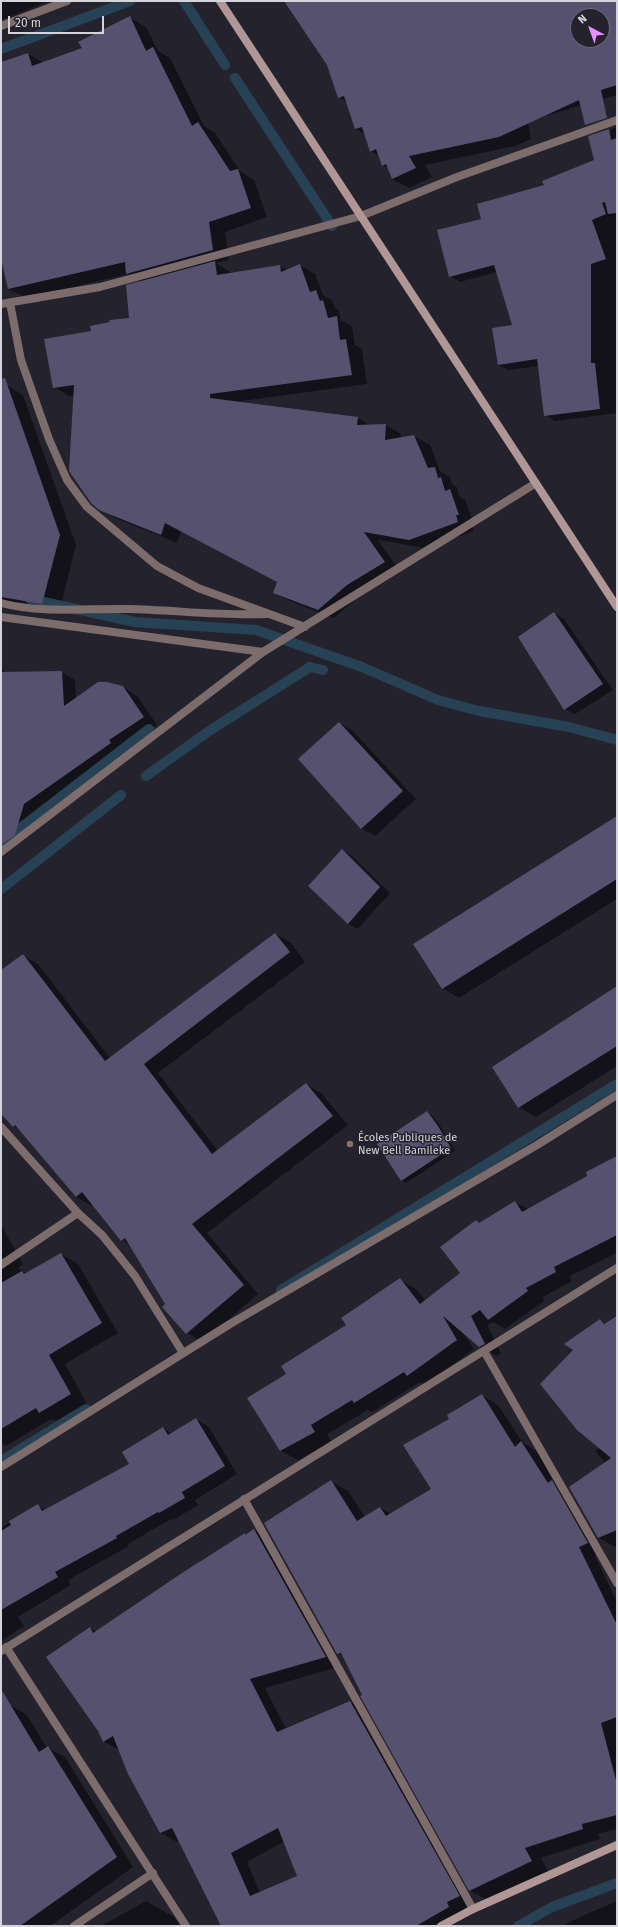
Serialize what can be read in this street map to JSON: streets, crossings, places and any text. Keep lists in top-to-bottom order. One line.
{"places":["Écoles Publiques de New Bell Bamileke"],"scale_bar":"20 m","north":"top left"}
